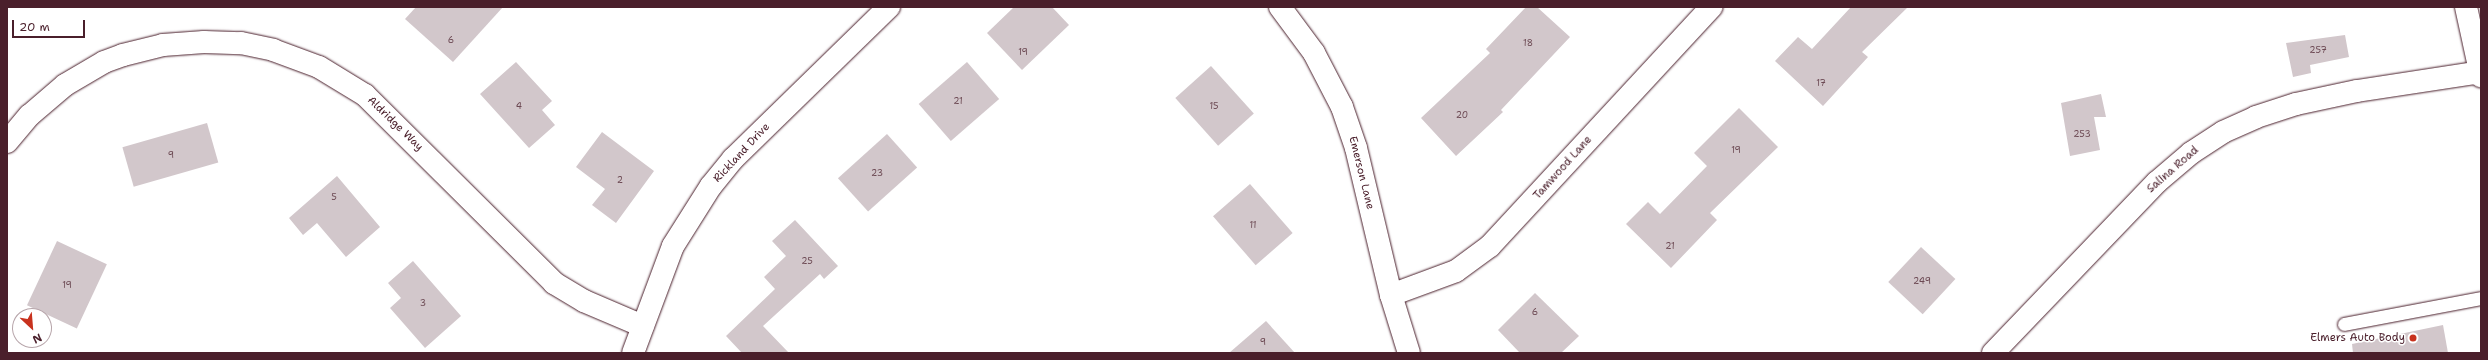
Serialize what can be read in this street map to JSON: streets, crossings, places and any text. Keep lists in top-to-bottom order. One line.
{"streets":{"street":["Aldridge Way","Rickland Drive","Tamwood Lane","Salina Road","Emerson Lane"]},"crossings":[["Aldridge Way","Rickland Drive"],["Tamwood Lane","Emerson Lane"]],"places":["Elmers Auto Body"],"house_numbers":["6","18","257","19","17","21","4","15","20","253","19","9","23","2","5","11","21","25","249","19","3","6","9"],"scale_bar":"20 m","north":"bottom right"}
